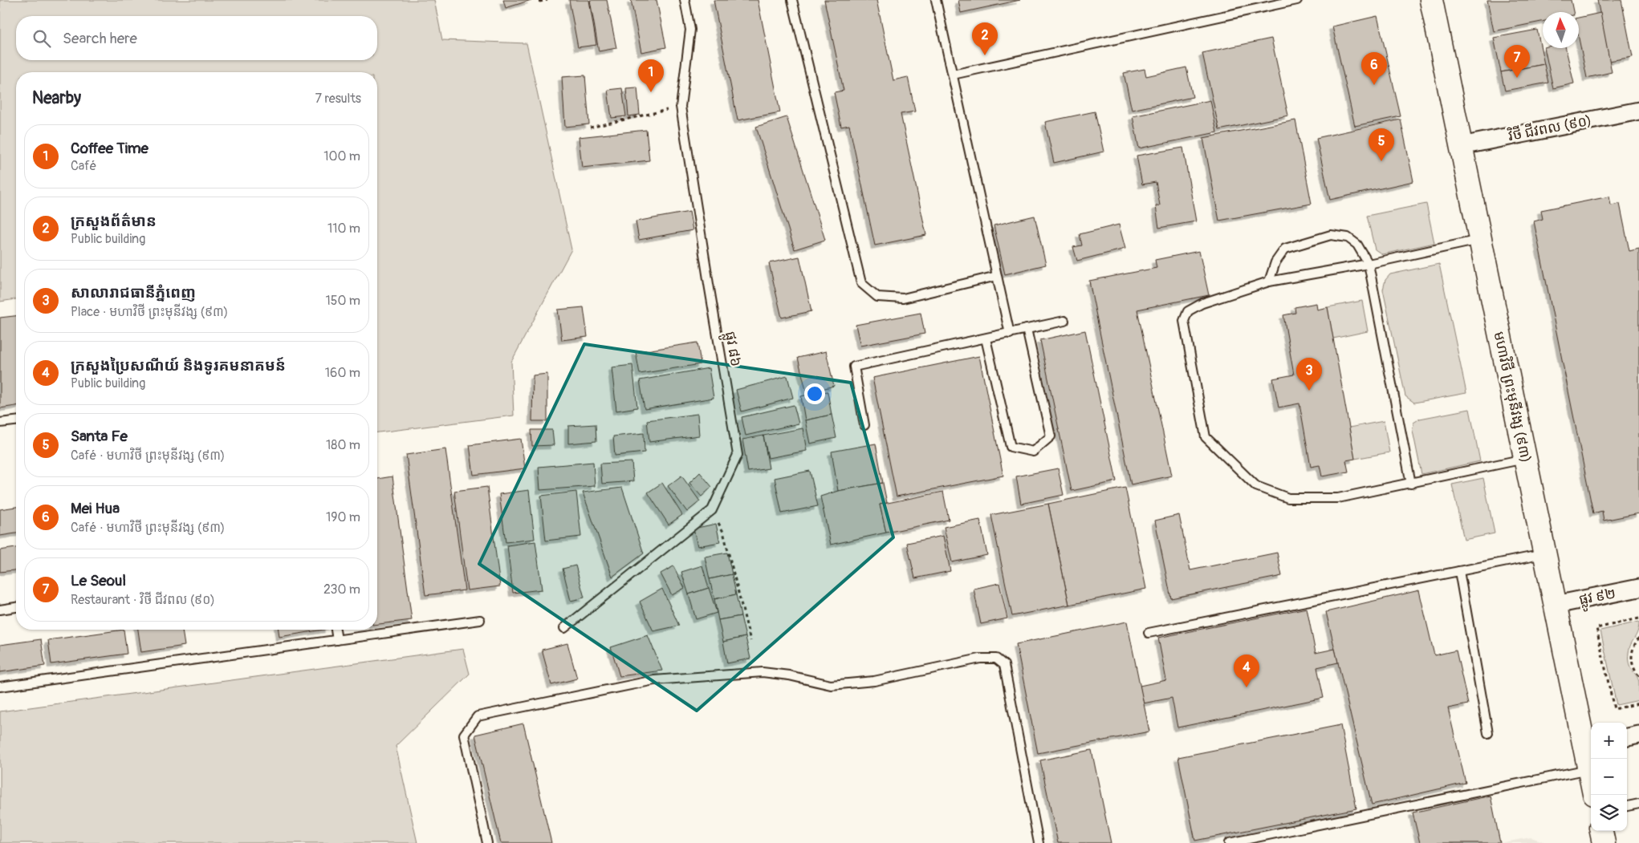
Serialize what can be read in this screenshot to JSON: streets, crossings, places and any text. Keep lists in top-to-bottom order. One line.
{"streets":{"highway":["មហាវិថី ព្រះមុនីវង្ស (៩៣)"],"street":["វិថី ជីវពល (៩០)","ផ្លូវ ៩២"],"lane":["ផ្លូវ ៨៦"]},"crossings":[["វិថី ជីវពល (៩០)","មហាវិថី ព្រះមុនីវង្ស (៩៣)"],["មហាវិថី ព្រះមុនីវង្ស (៩៣)","ផ្លូវ ៩២"]],"north":"top","page":{"search":"Search here","pins":["2","7","6","1","5","3","4"],"heading":["Nearby","7 results"],"list":[{"mark":"1","name":"Coffee Time","note":"Café","value":"100 m"},{"mark":"2","name":"ក្រសួងព័ត៌មាន","note":"Public building","value":"110 m"},{"mark":"3","name":"សាលារាជធានីភ្នំពេញ","note":"Place · មហាវិថី ព្រះមុនីវង្ស (៩៣)","value":"150 m"},{"mark":"4","name":"ក្រសួងប្រៃសណីយ៍ និងទូរគមនាគមន៍","note":"Public building","value":"160 m"},{"mark":"5","name":"Santa Fe","note":"Café · មហាវិថី ព្រះមុនីវង្ស (៩៣)","value":"180 m"},{"mark":"6","name":"Mei Hua","note":"Café · មហាវិថី ព្រះមុនីវង្ស (៩៣)","value":"190 m"},{"mark":"7","name":"Le Seoul","note":"Restaurant · វិថី ជីវពល (៩០)","value":"230 m"}],"map_buttons":["+","−"]}}
